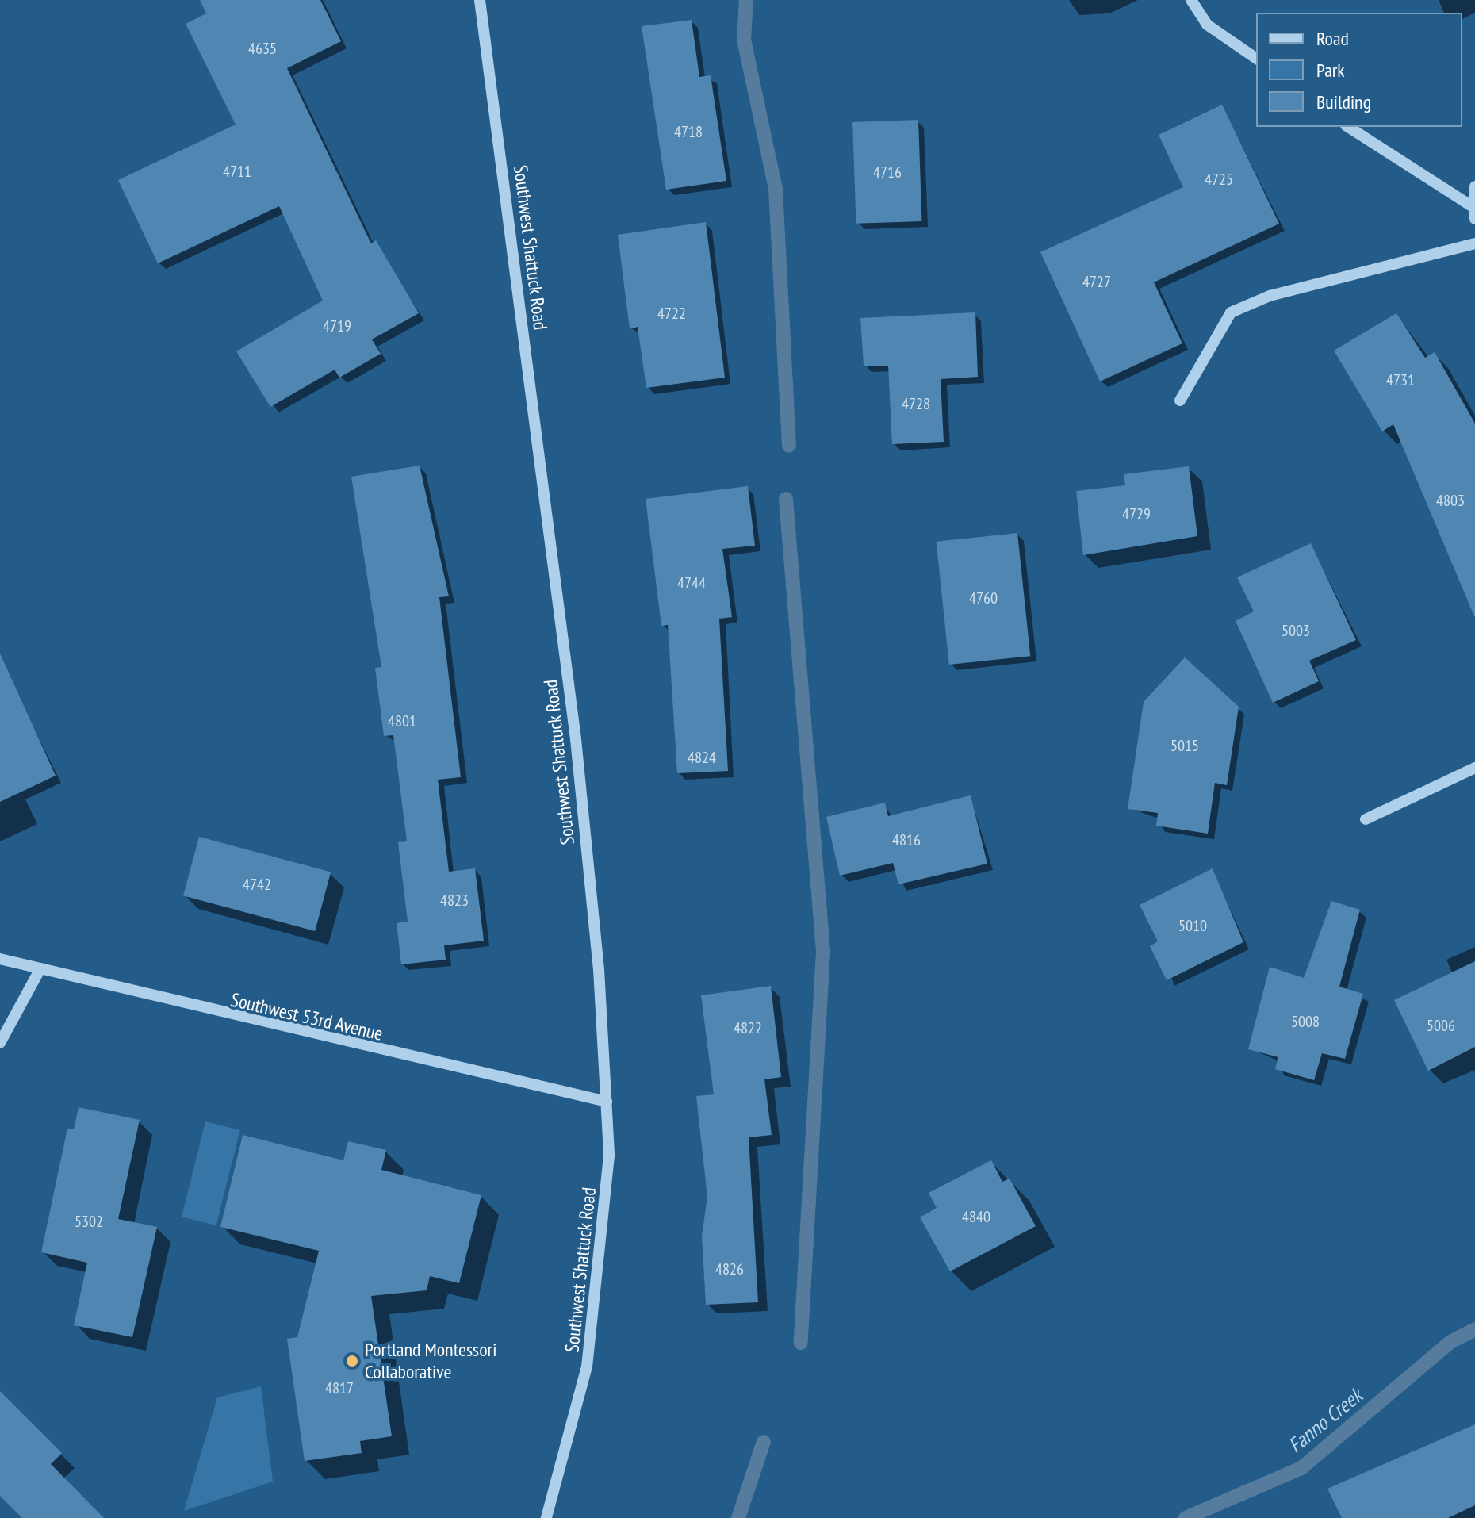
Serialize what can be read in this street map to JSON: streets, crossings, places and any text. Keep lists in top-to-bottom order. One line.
{"streets":{"street":["Southwest Shattuck Road","Southwest 53rd Avenue"]},"crossings":[["Southwest Shattuck Road","Southwest 53rd Avenue"]],"water":["Fanno Creek"],"places":["Portland Montessori Collaborative"],"house_numbers":["4635","4718","4711","4716","4725","4727","4722","4719","4731","4728","4803","4729","4744","4760","5003","4801","5015","4824","4816","4742","4823","5010","5008","5006","4822","4840","5302","4826","4817"],"legend":["Road","Park","Building"]}
